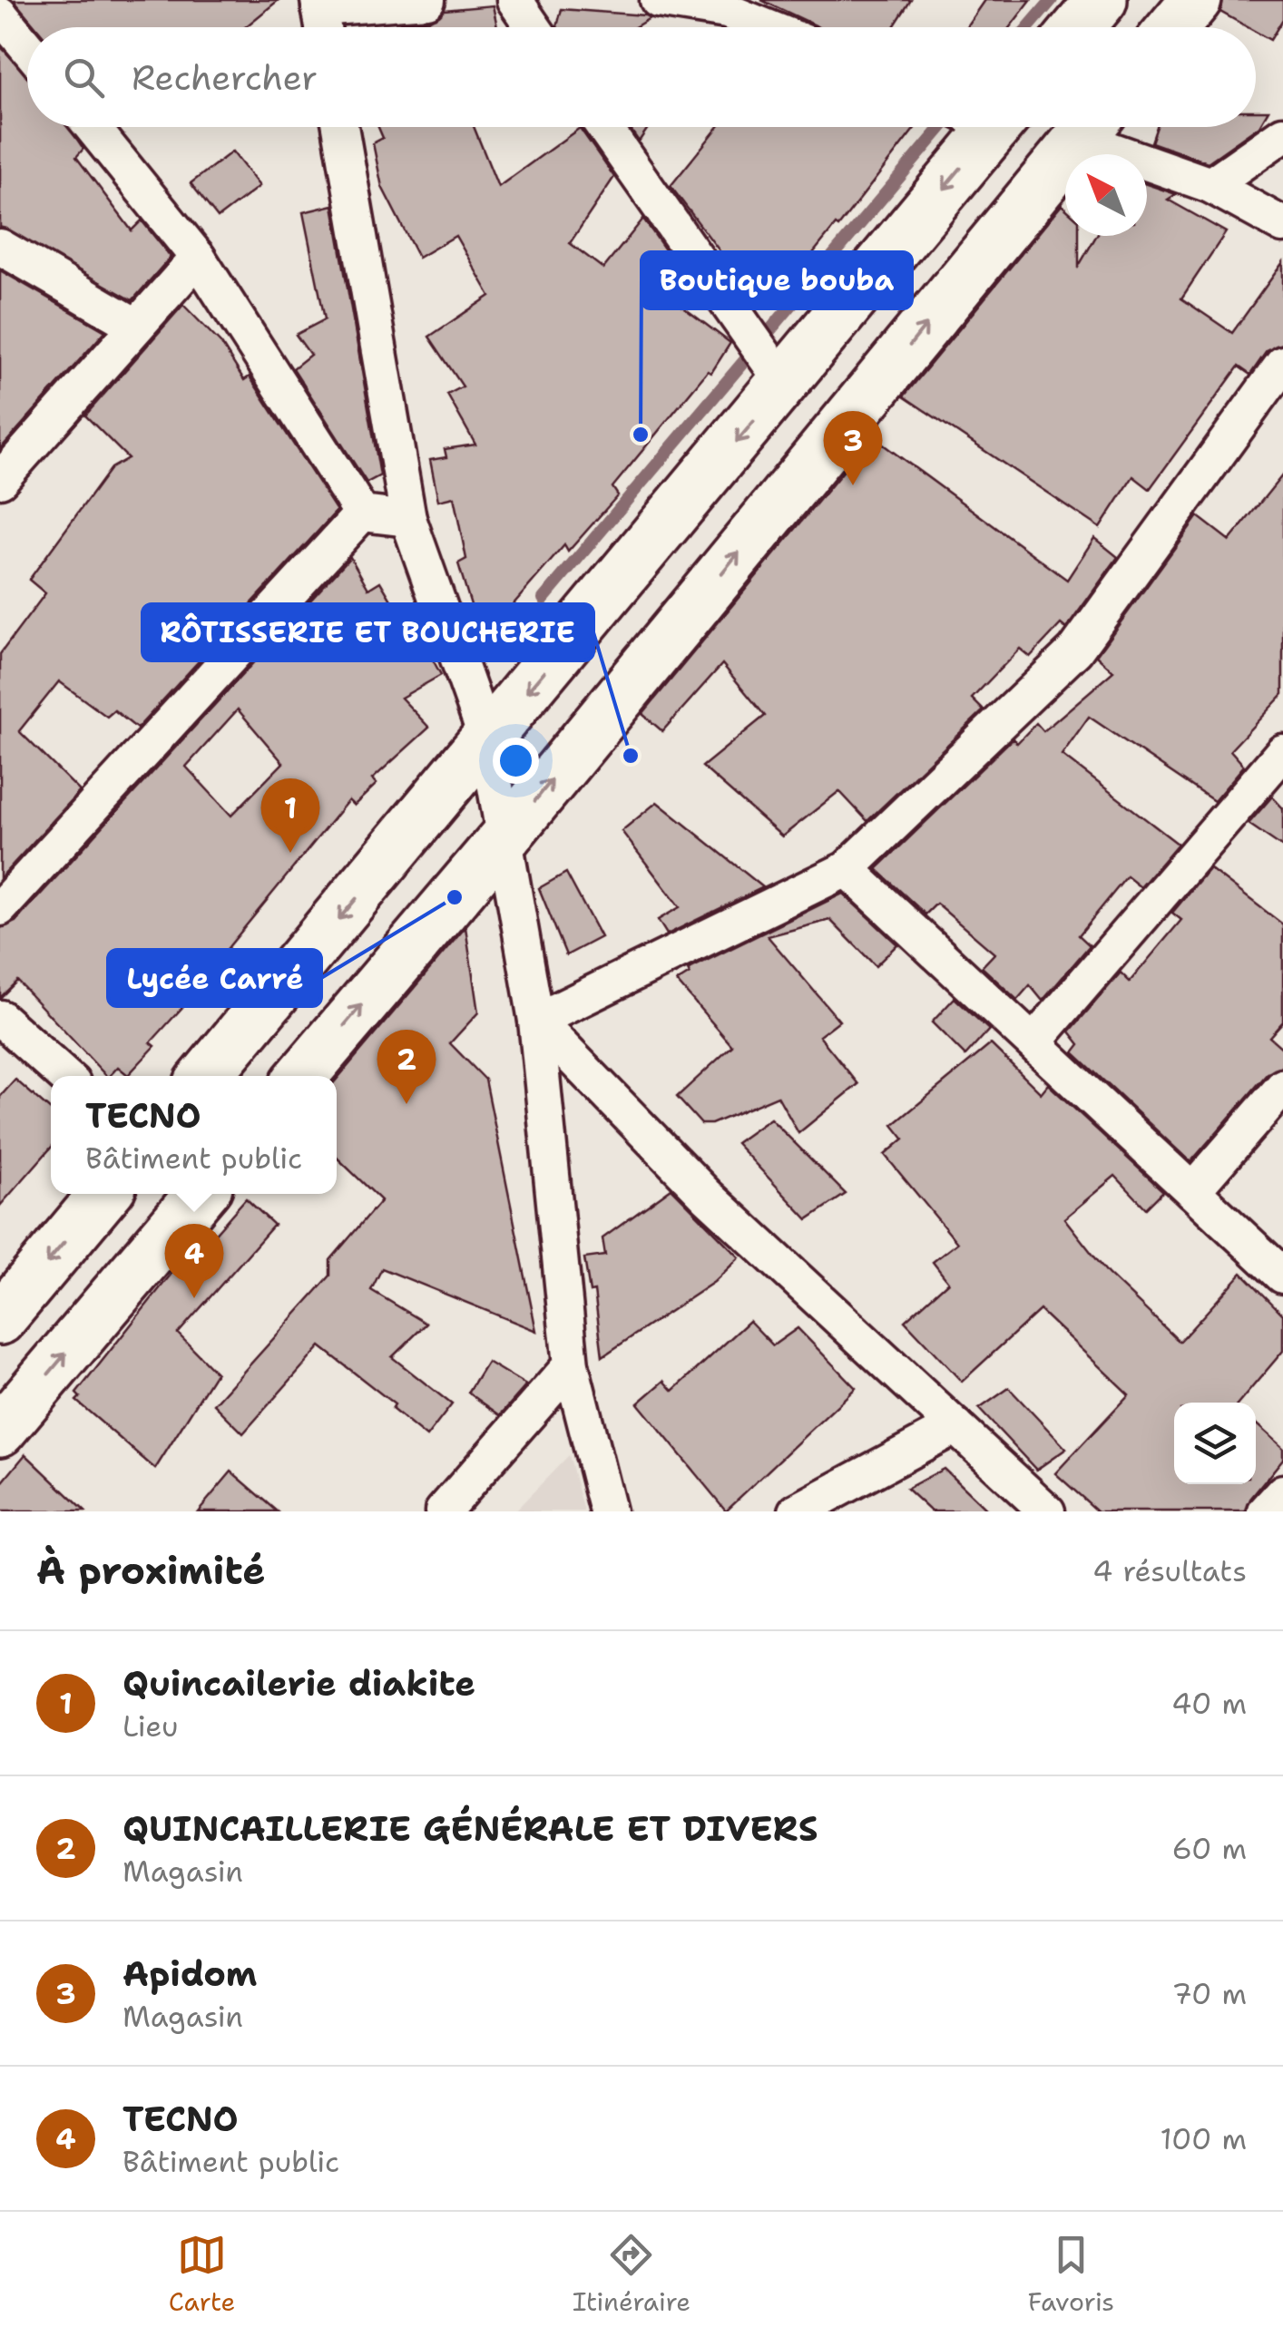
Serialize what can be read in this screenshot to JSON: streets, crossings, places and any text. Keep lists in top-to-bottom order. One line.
{"places":["Boutique bouba","RÔTISSERIE ET BOUCHERIE","Lycée Carré"],"north":"top left","page":{"search":"Rechercher","pins":["3","1","2","4"],"popup":["TECNO","Bâtiment public"],"heading":["À proximité","4 résultats"],"list":[{"mark":"1","name":"Quincailerie diakite","note":"Lieu","value":"40 m"},{"mark":"2","name":"QUINCAILLERIE GÉNÉRALE ET DIVERS","note":"Magasin","value":"60 m"},{"mark":"3","name":"Apidom","note":"Magasin","value":"70 m"},{"mark":"4","name":"TECNO","note":"Bâtiment public","value":"100 m"}],"nav":["Carte","Itinéraire","Favoris"]}}
